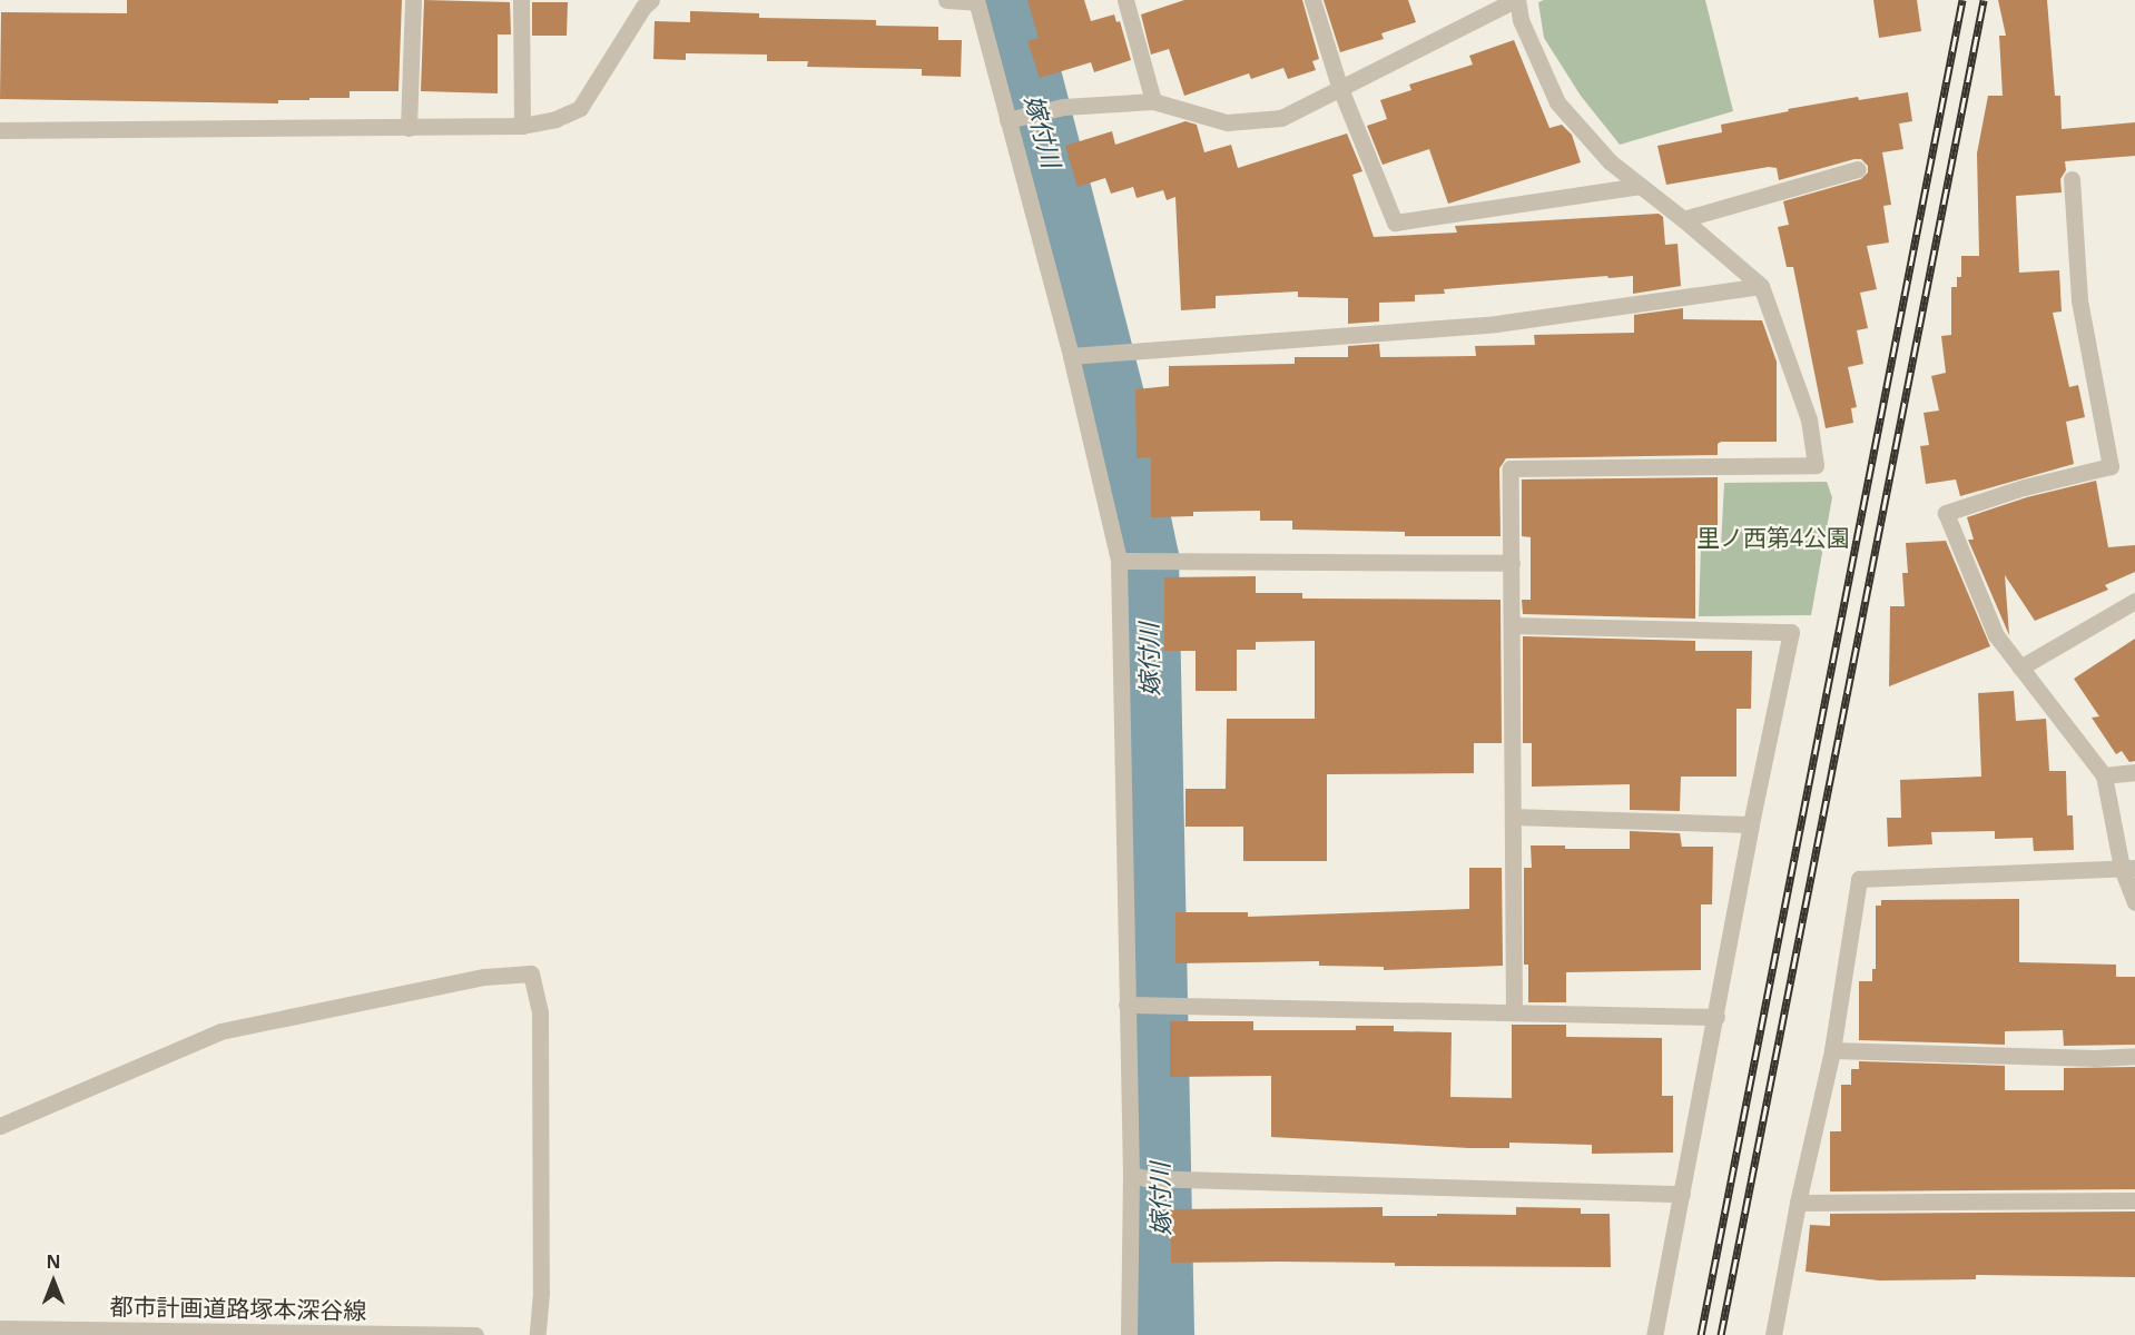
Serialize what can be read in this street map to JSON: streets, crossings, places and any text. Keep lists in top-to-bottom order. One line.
{"streets":{"street":["都市計画道路塚本深谷線"]},"water":["嫁付川"],"parks":["里ノ西第4公園"],"north":"top"}
